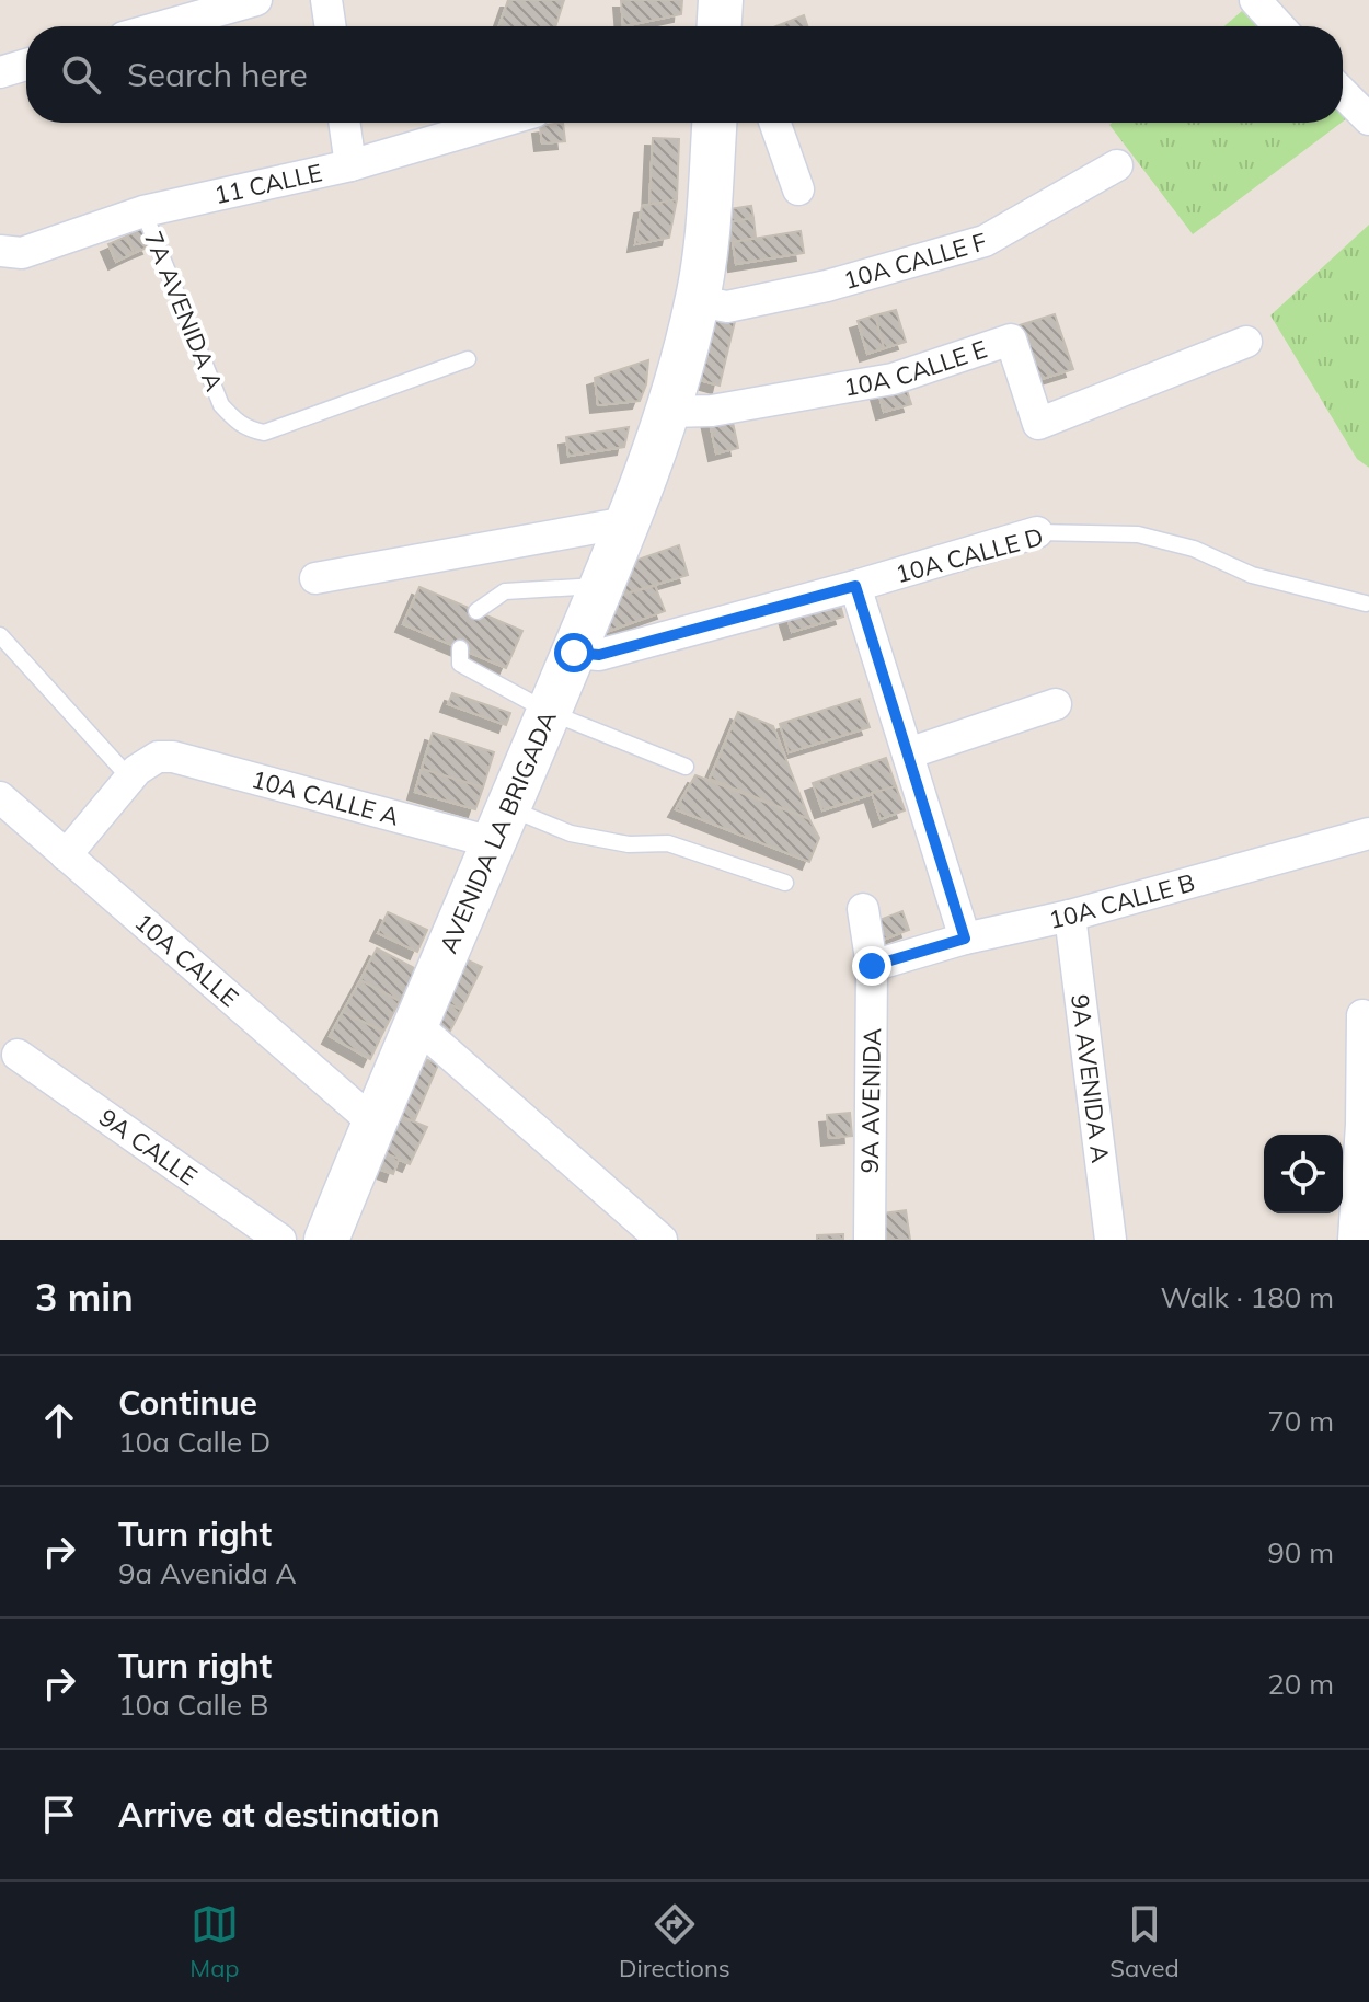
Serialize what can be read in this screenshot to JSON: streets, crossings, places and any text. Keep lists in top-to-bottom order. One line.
{"streets":{"main road":["AVENIDA LA BRIGADA"],"street":["11 CALLE","10A CALLE F","10A CALLE E","10A CALLE D","10A CALLE A","10A CALLE B","10A CALLE","9A AVENIDA A","9A AVENIDA","9A CALLE"],"lane":["7A AVENIDA A"]},"crossings":[["11 CALLE","7A AVENIDA A"],["10A CALLE F","AVENIDA LA BRIGADA"],["10A CALLE E","AVENIDA LA BRIGADA"],["10A CALLE D","AVENIDA LA BRIGADA"],["10A CALLE A","AVENIDA LA BRIGADA"],["AVENIDA LA BRIGADA","10A CALLE"],["10A CALLE B","9A AVENIDA A"],["10A CALLE B","9A AVENIDA"]],"page":{"search":"Search here","heading":["3 min","Walk · 180 m"],"list":[["Continue","10a Calle D","70 m"],["Turn right","9a Avenida A","90 m"],["Turn right","10a Calle B","20 m"],"Arrive at destination"],"nav":["Map","Directions","Saved"]}}
